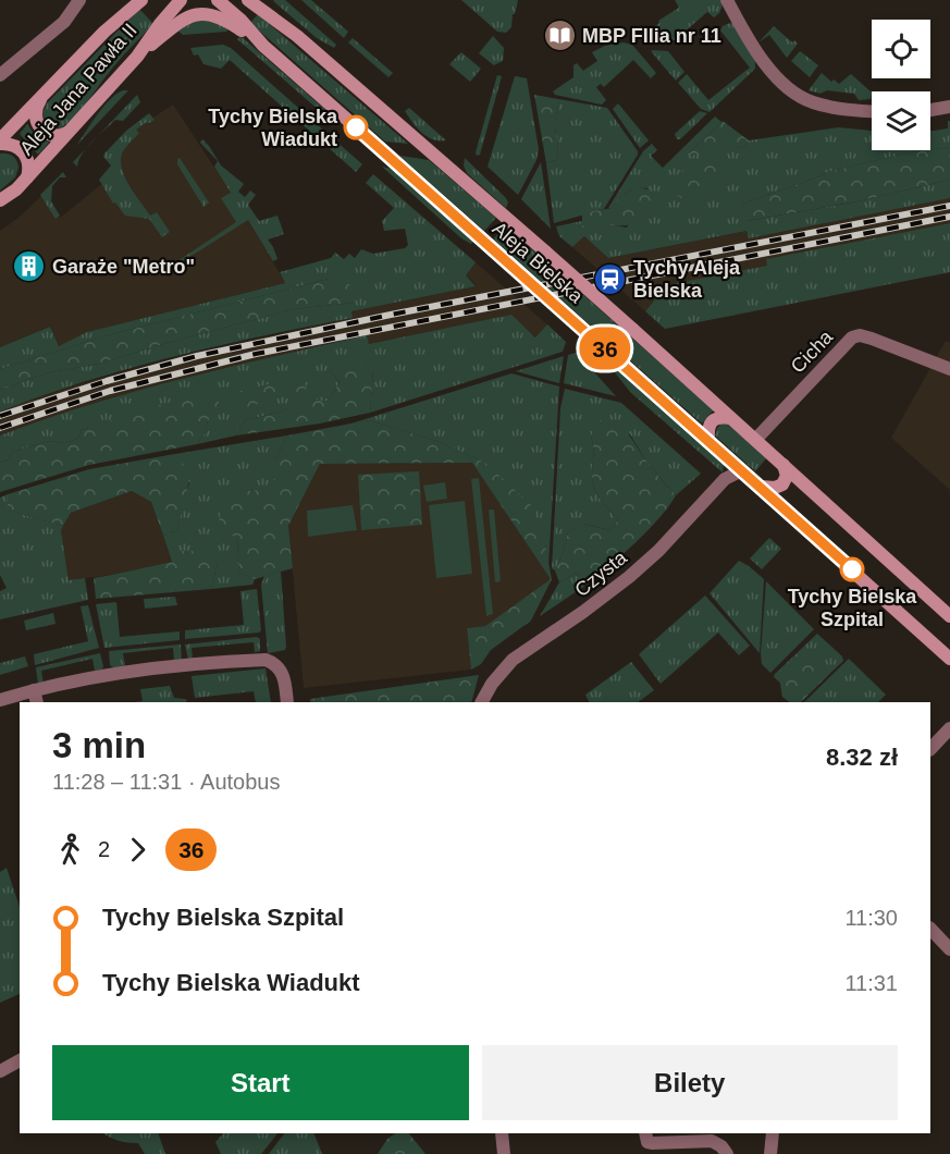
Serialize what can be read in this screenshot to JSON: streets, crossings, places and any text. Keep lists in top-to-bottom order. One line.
{"streets":{"main road":["Aleja Jana Pawła II","Aleja Bielska"],"street":["Cicha","Czysta"]},"crossings":[["Aleja Bielska","Cicha"],["Aleja Bielska","Czysta"]],"places":{"library":["MBP FIlia nr 11"],"other":["Tychy Bielska Wiadukt","Tychy Bielska Szpital"],"building":["Garaże \"Metro\""],"station":["Tychy Aleja Bielska"]},"lines":["bus line 36"],"page":{"on_map":"36","heading":["3 min","11:28 – 11:31 · Autobus","8.32 zł"],"legs":["2","36"],"list":[{"name":"Tychy Bielska Szpital","value":"11:30"},{"name":"Tychy Bielska Wiadukt","value":"11:31"}],"buttons":["Start","Bilety"]}}
